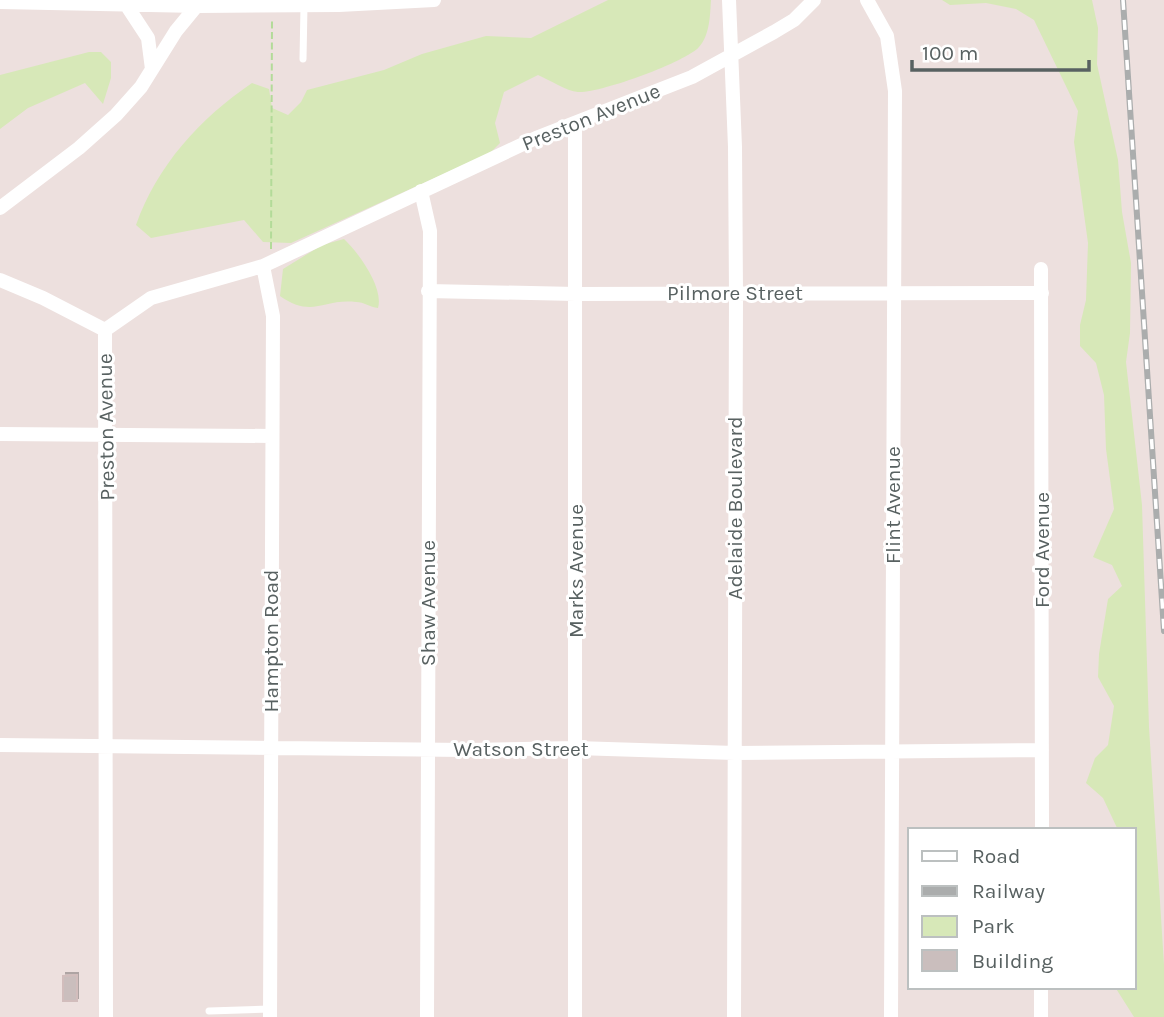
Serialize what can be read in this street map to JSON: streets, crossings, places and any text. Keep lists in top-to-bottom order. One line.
{"streets":{"street":["Preston Avenue","Pilmore Street","Flint Avenue","Adelaide Boulevard","Ford Avenue","Marks Avenue","Shaw Avenue","Hampton Road","Watson Street"]},"crossings":[["Preston Avenue","Adelaide Boulevard"],["Preston Avenue","Marks Avenue"],["Preston Avenue","Shaw Avenue"],["Preston Avenue","Hampton Road"],["Preston Avenue","Watson Street"],["Pilmore Street","Flint Avenue"],["Pilmore Street","Adelaide Boulevard"],["Pilmore Street","Ford Avenue"],["Pilmore Street","Marks Avenue"],["Pilmore Street","Shaw Avenue"],["Flint Avenue","Watson Street"],["Adelaide Boulevard","Watson Street"],["Ford Avenue","Watson Street"],["Marks Avenue","Watson Street"],["Shaw Avenue","Watson Street"],["Hampton Road","Watson Street"]],"legend":["Road","Railway","Park","Building"],"scale_bar":"100 m"}
